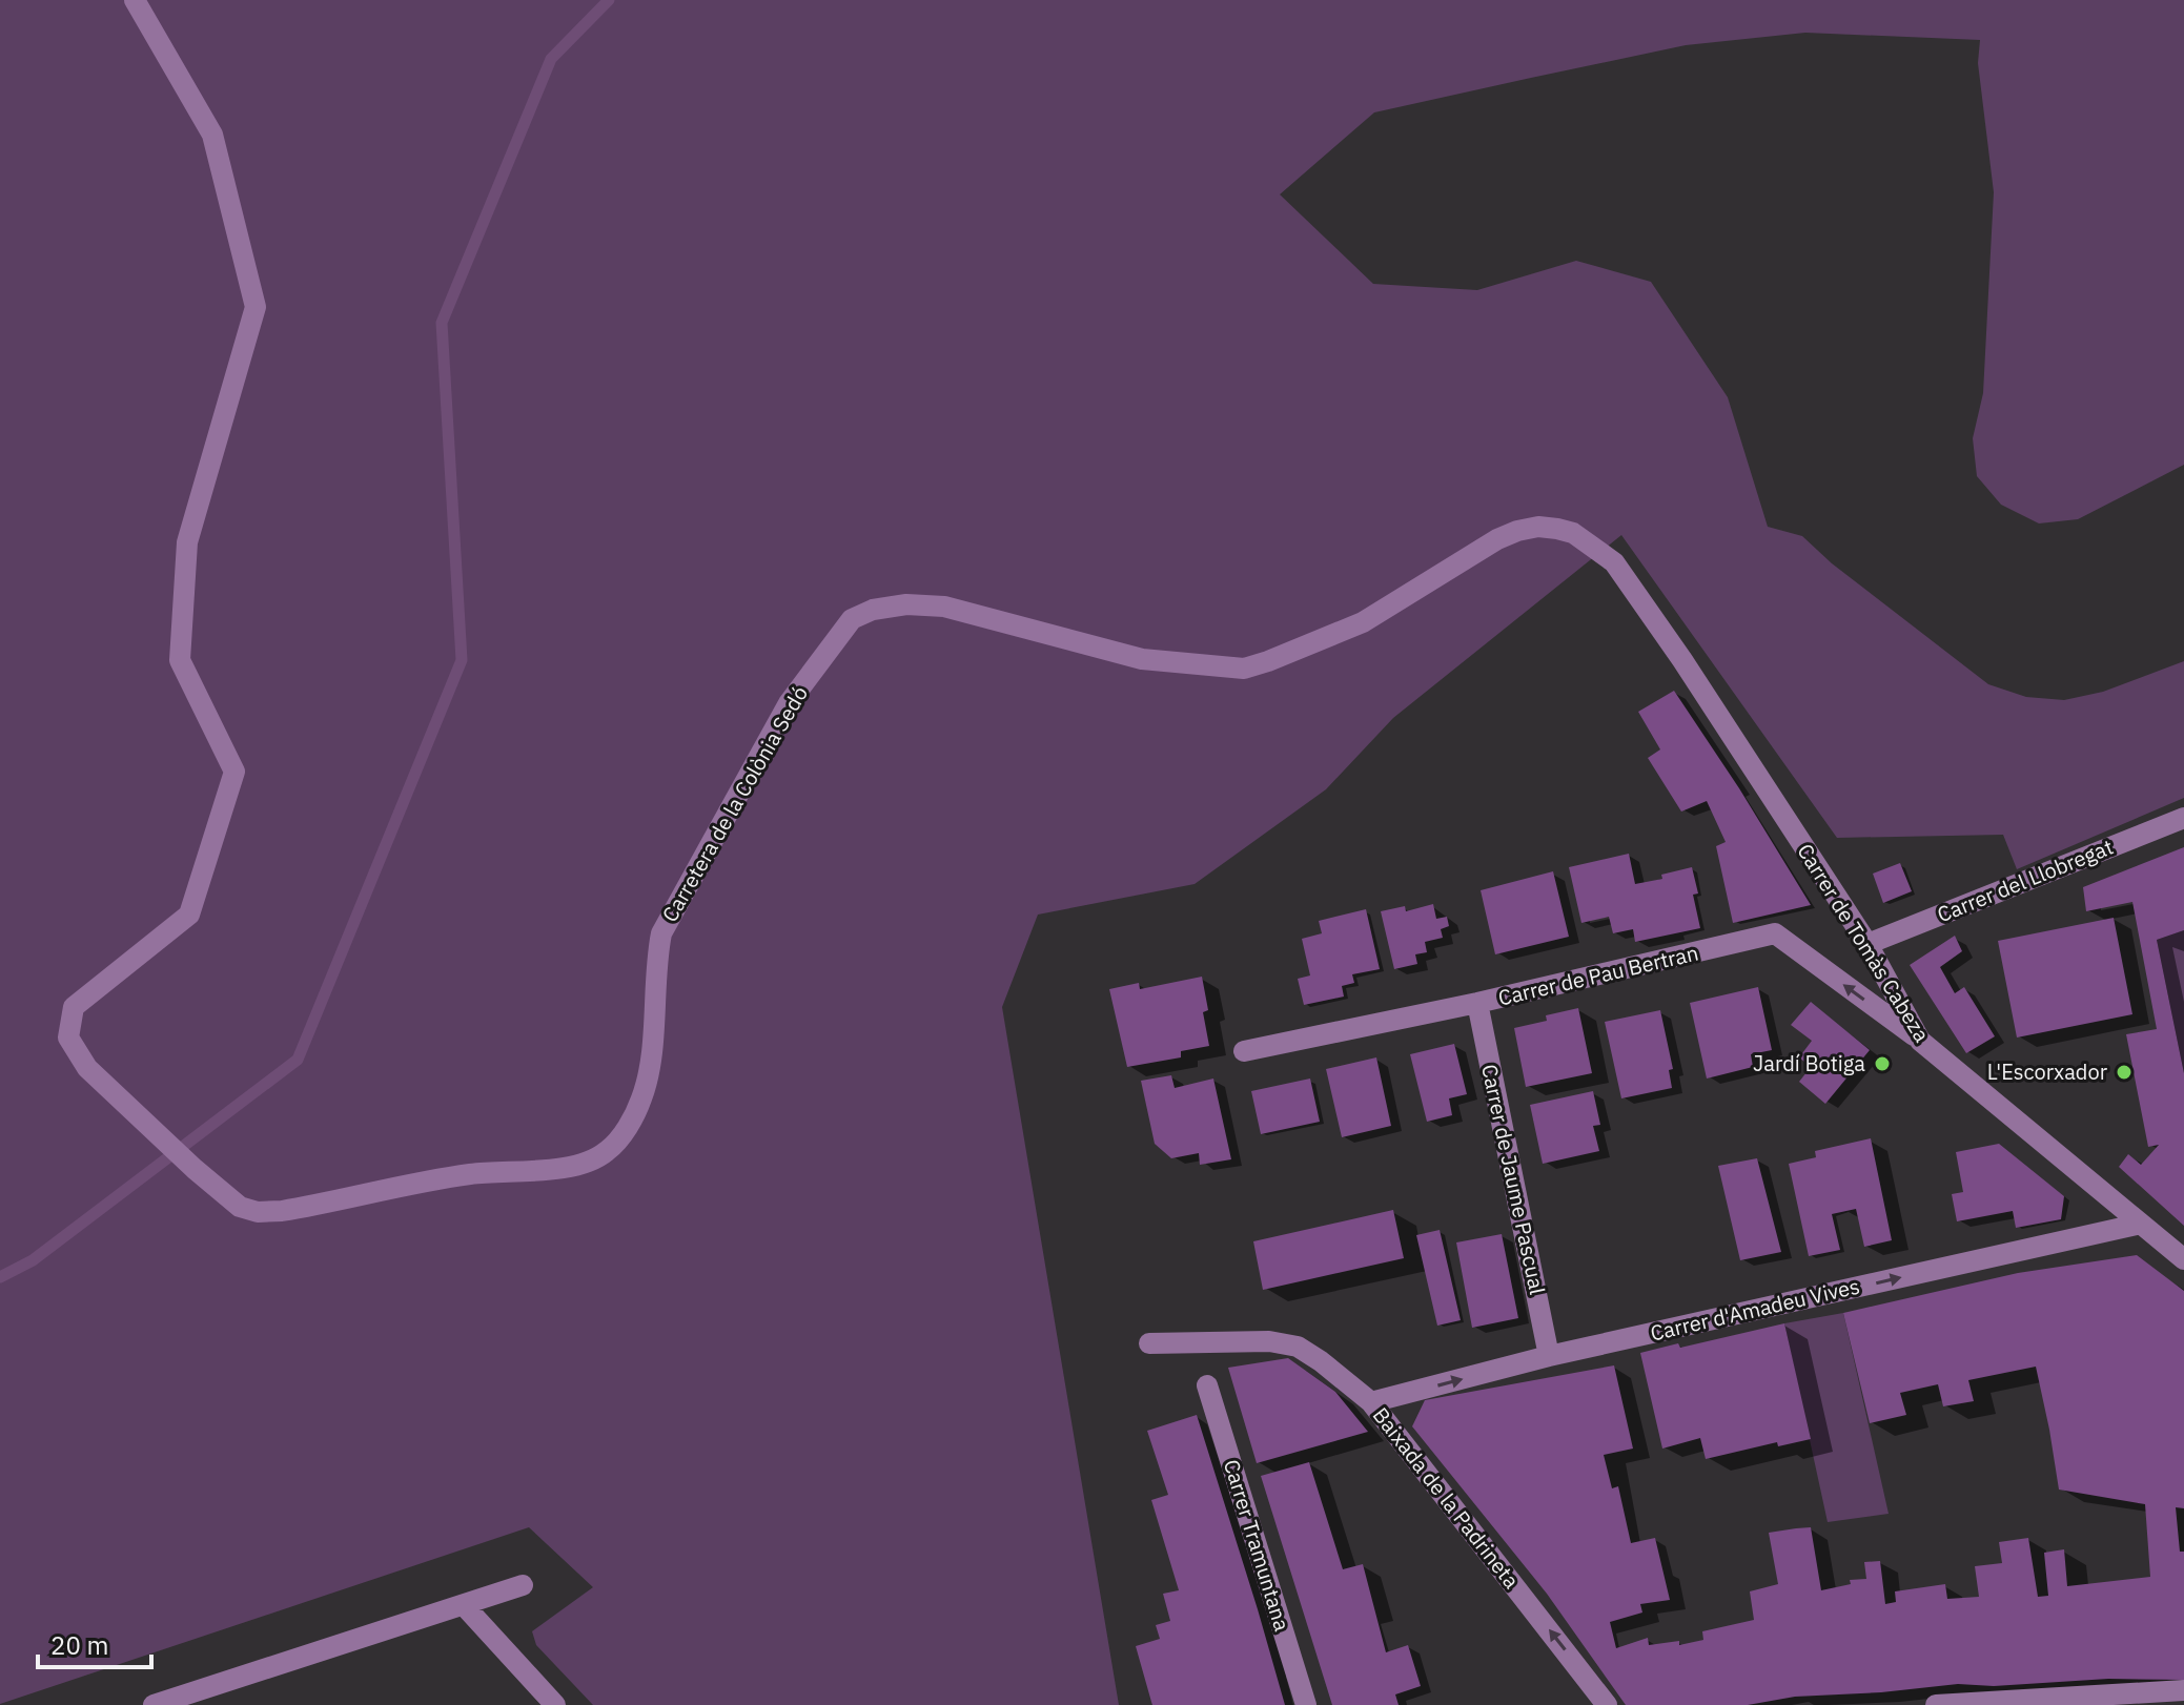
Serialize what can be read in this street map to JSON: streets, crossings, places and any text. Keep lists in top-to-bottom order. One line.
{"streets":{"street":["Carretera de la Colònia Sedó","Carrer del Llobregat","Carrer de Tomàs Cabeza","Carrer de Pau Bertran","Carrer de Jaume Pascual","Carrer d'Amadeu Vives","Baixada de la Padrineta","Carrer Tramuntana"]},"crossings":[["Carretera de la Colònia Sedó","Carrer de Tomàs Cabeza"],["Carrer del Llobregat","Carrer de Tomàs Cabeza"],["Carrer de Tomàs Cabeza","Carrer de Pau Bertran"],["Carrer de Tomàs Cabeza","Carrer d'Amadeu Vives"],["Carrer de Pau Bertran","Carrer de Jaume Pascual"],["Carrer de Jaume Pascual","Carrer d'Amadeu Vives"],["Carrer d'Amadeu Vives","Baixada de la Padrineta"]],"one_way":["Carrer de Pau Bertran","Carrer d'Amadeu Vives","Baixada de la Padrineta"],"places":["Jardí Botiga","L'Escorxador"],"scale_bar":"20 m"}
